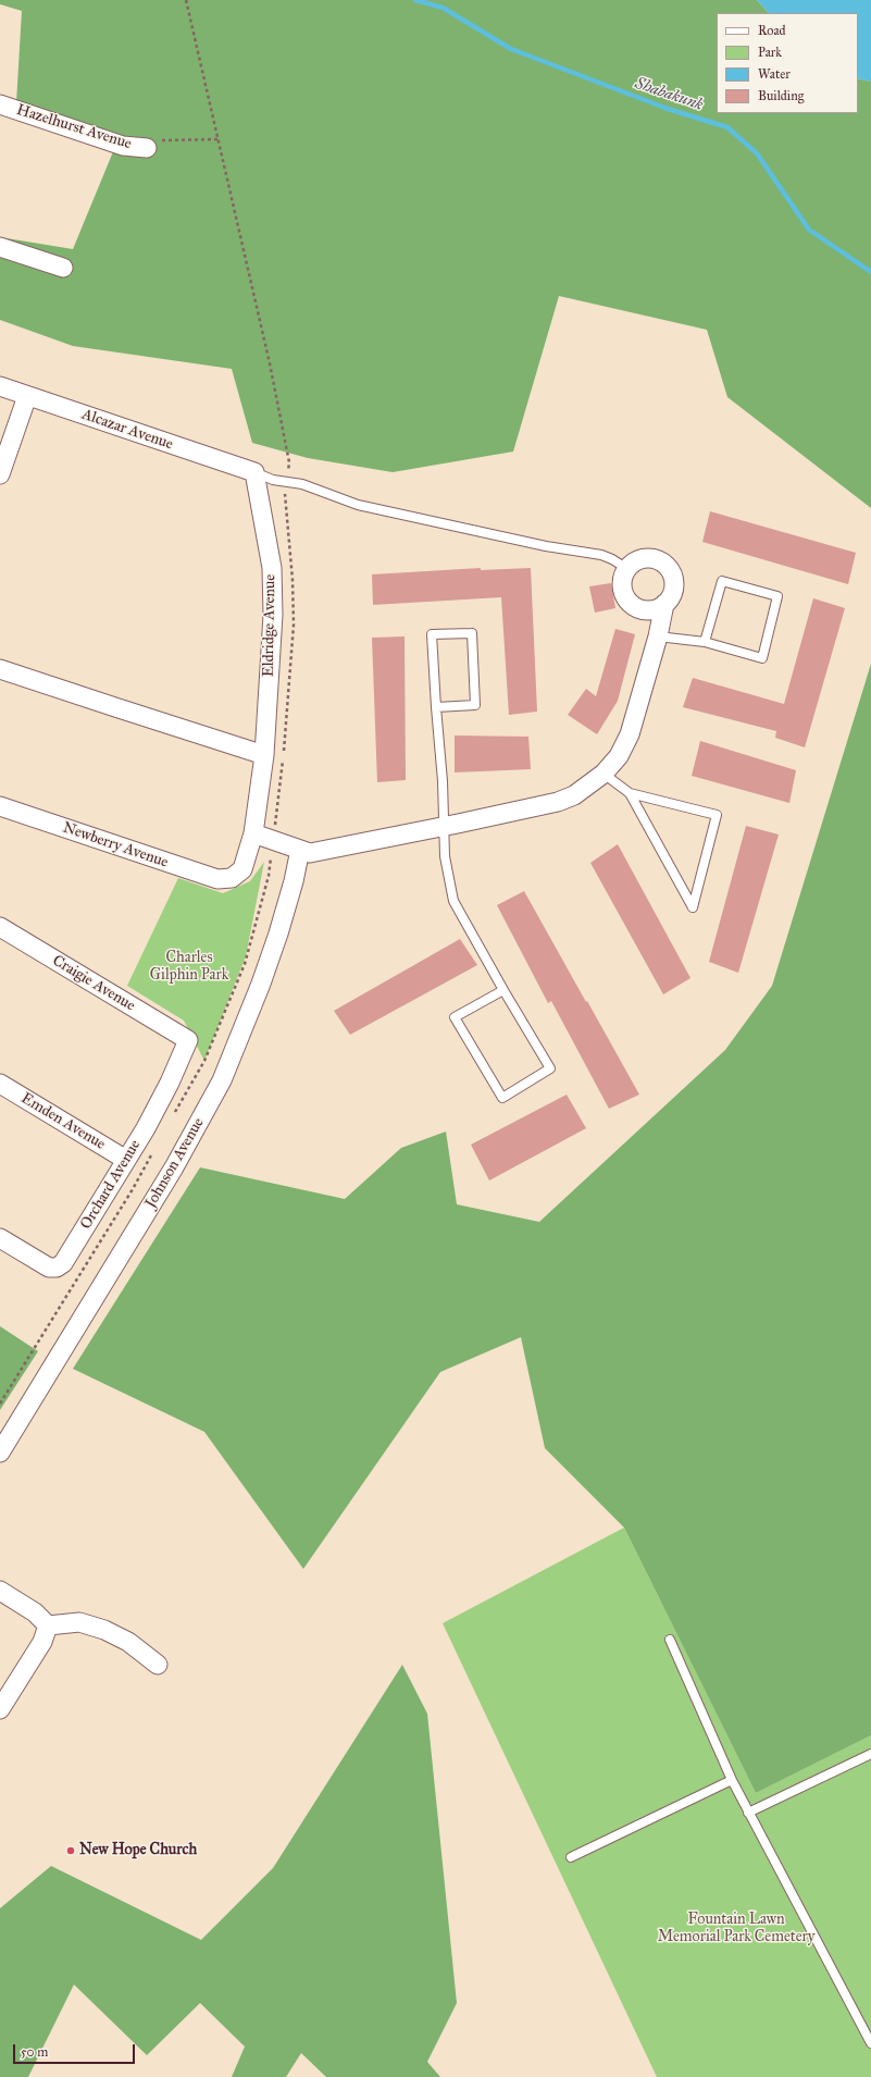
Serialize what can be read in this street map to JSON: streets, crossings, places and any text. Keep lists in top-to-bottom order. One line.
{"streets":{"street":["Hazelhurst Avenue","Alcazar Avenue","Eldridge Avenue","Newberry Avenue","Craigie Avenue","Emden Avenue","Johnson Avenue","Orchard Avenue"]},"crossings":[["Alcazar Avenue","Eldridge Avenue"],["Eldridge Avenue","Newberry Avenue"],["Craigie Avenue","Orchard Avenue"],["Emden Avenue","Orchard Avenue"]],"water":["Shabakunk"],"parks":["Charles Gilphin Park","Fountain Lawn Memorial Park Cemetery"],"places":["New Hope Church"],"legend":["Road","Park","Water","Building"],"scale_bar":"50 m"}
